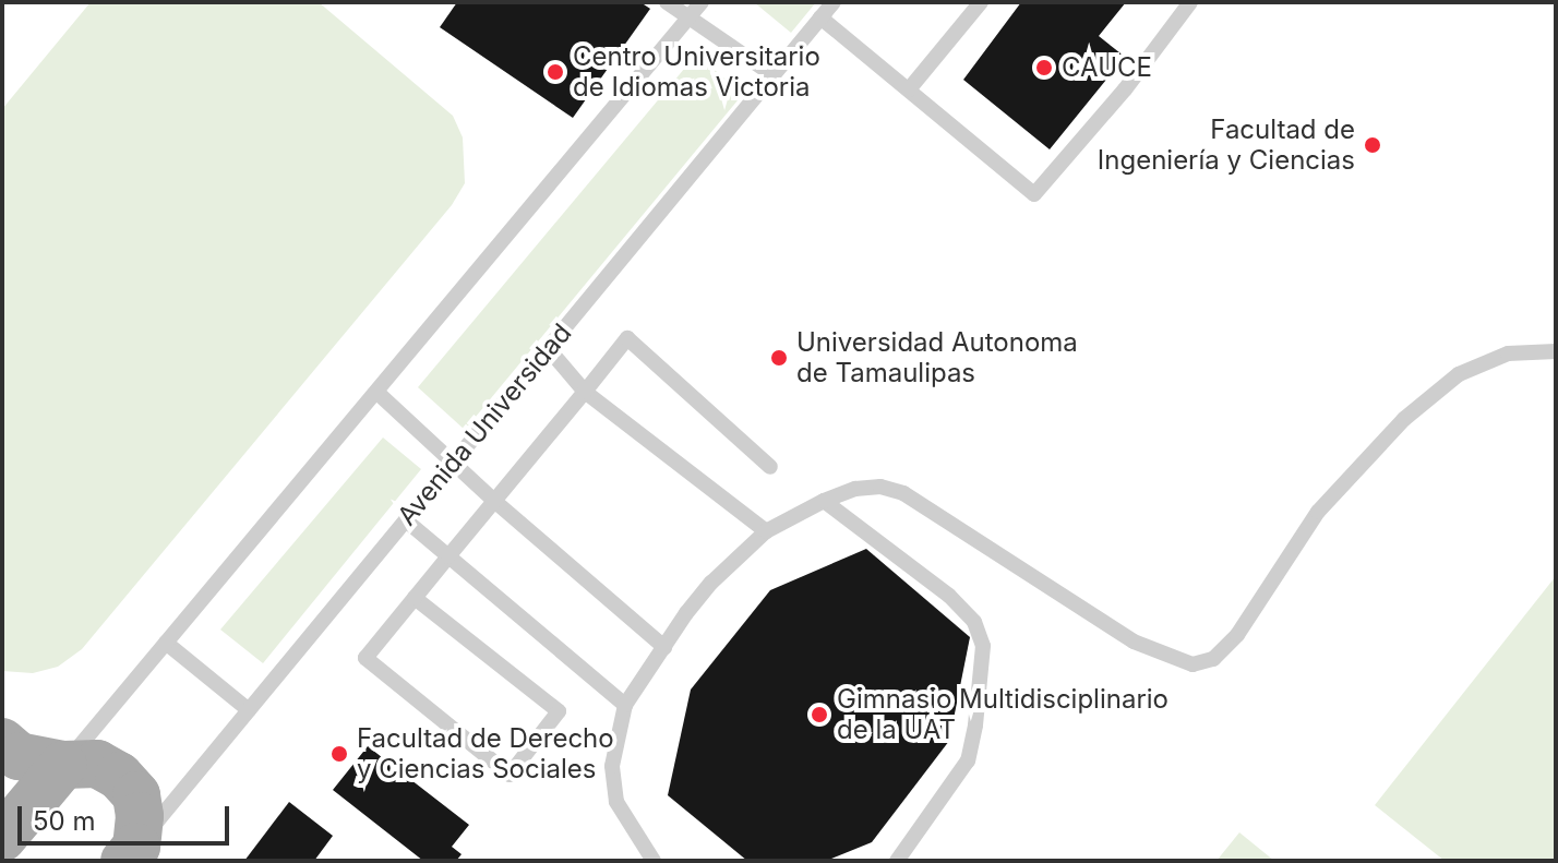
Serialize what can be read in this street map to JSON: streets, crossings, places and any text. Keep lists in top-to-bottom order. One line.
{"streets":{"lane":["Avenida Universidad"]},"places":["CAUCE","Centro Universitario de Idiomas Victoria","Facultad de Ingeniería y Ciencias","Universidad Autonoma de Tamaulipas","Gimnasio Multidisciplinario de la UAT","Facultad de Derecho y Ciencias Sociales"],"scale_bar":"50 m"}
